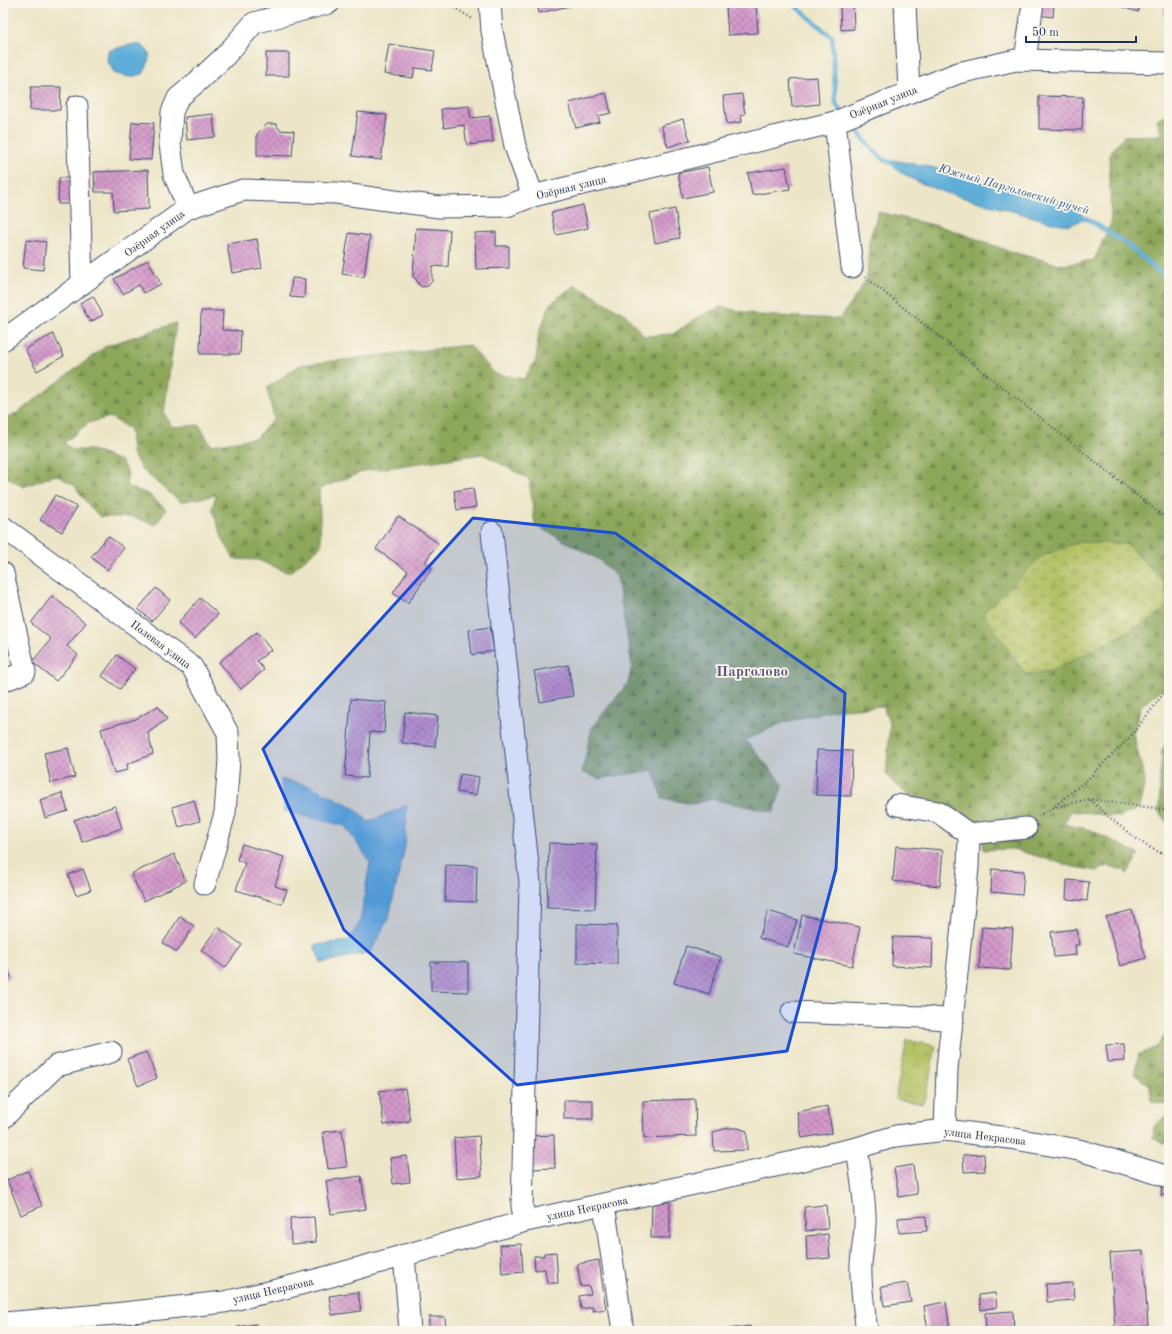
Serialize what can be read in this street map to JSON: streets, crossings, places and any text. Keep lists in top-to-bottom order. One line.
{"streets":{"street":["Озёрная улица","Полевая улица","улица Некрасова"]},"districts":["Парголово"],"water":["Южный Парголовский ручей"],"scale_bar":"50 m"}
